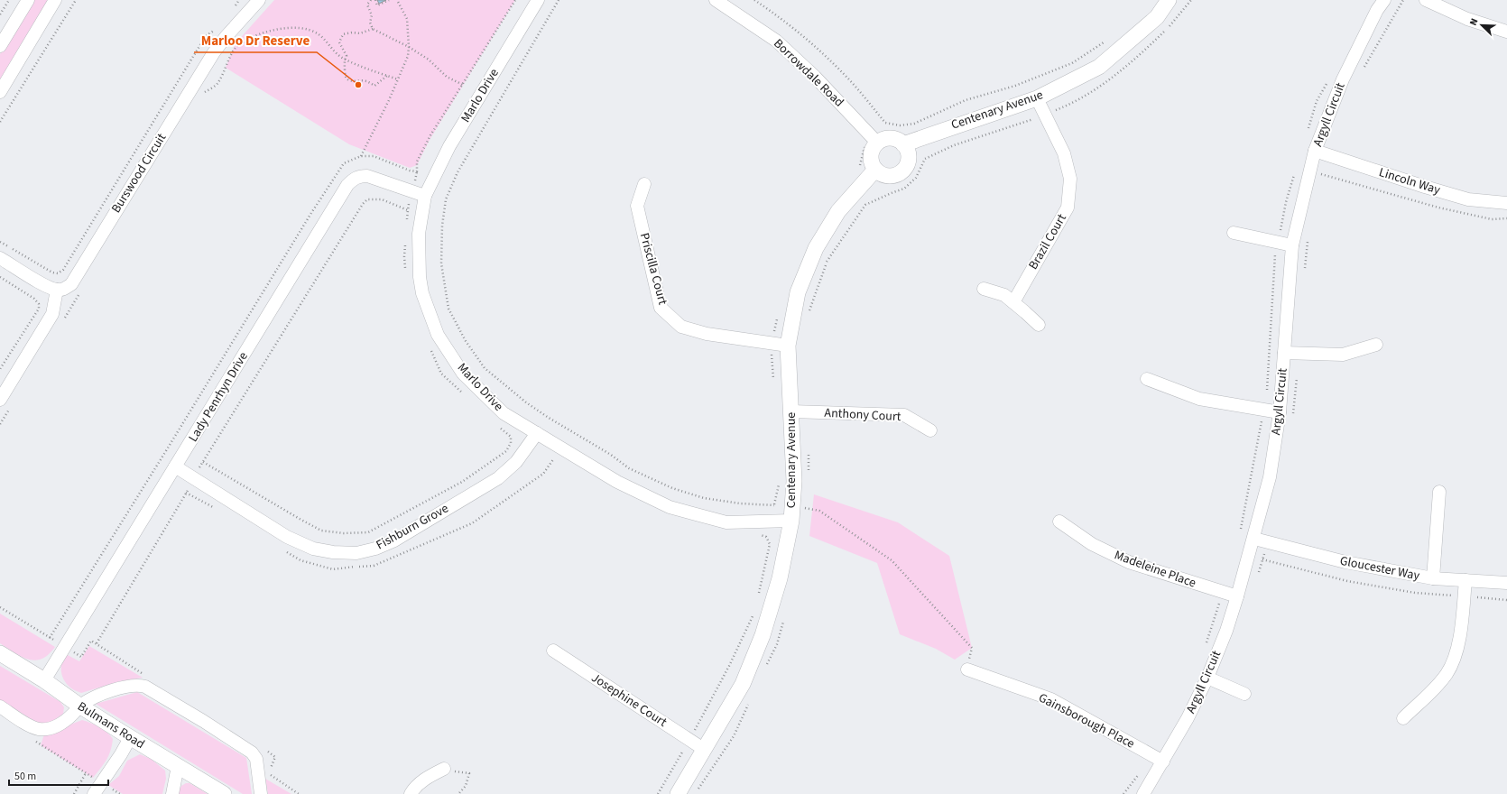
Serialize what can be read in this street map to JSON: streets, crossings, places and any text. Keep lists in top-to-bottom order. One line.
{"streets":{"street":["Borrowdale Road","Marlo Drive","Centenary Avenue","Argyll Circuit","Burswood Circuit","Lincoln Way","Brazil Court","Priscilla Court","Lady Penrhyn Drive","Anthony Court","Fishburn Grove","Gloucester Way","Madeleine Place","Josephine Court","Gainsborough Place","Bulmans Road"]},"crossings":[["Borrowdale Road","Centenary Avenue"],["Marlo Drive","Centenary Avenue"],["Marlo Drive","Lady Penrhyn Drive"],["Marlo Drive","Fishburn Grove"],["Centenary Avenue","Brazil Court"],["Centenary Avenue","Priscilla Court"],["Centenary Avenue","Anthony Court"],["Centenary Avenue","Josephine Court"],["Argyll Circuit","Lincoln Way"],["Argyll Circuit","Gloucester Way"],["Argyll Circuit","Madeleine Place"],["Argyll Circuit","Gainsborough Place"],["Lady Penrhyn Drive","Fishburn Grove"],["Lady Penrhyn Drive","Bulmans Road"]],"places":["Marloo Dr Reserve"],"scale_bar":"50 m","north":"top left"}
